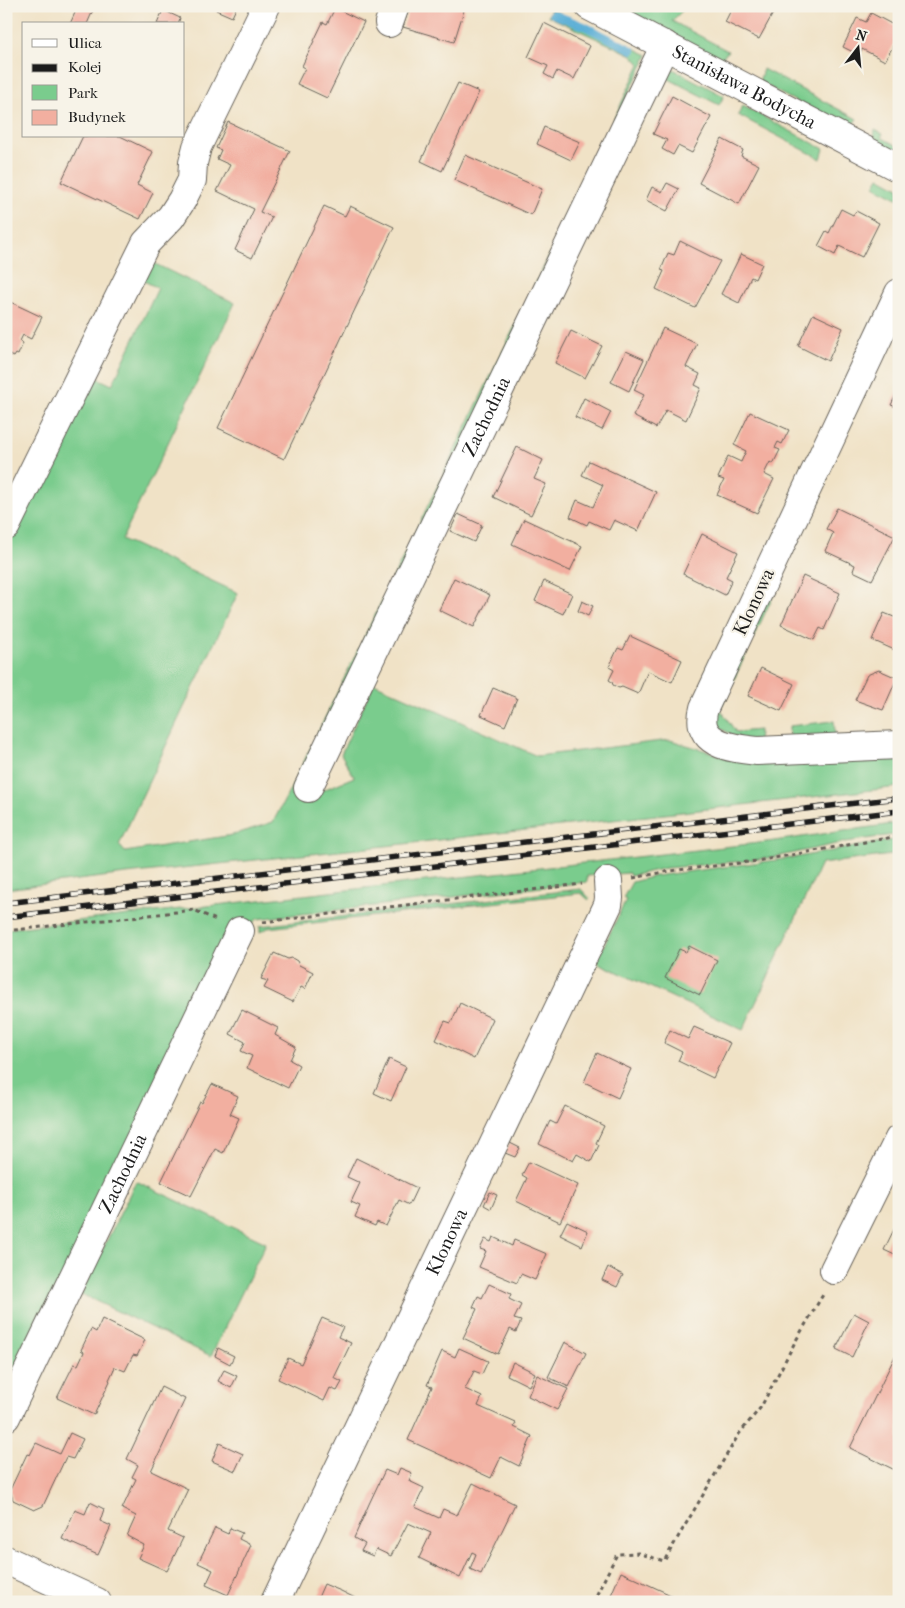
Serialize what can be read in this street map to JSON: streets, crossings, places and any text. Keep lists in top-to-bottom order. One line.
{"streets":{"street":["Stanisława Bodycha","Zachodnia","Klonowa"]},"crossings":[["Stanisława Bodycha","Zachodnia"]],"legend":["Ulica","Kolej","Park","Budynek"],"north":"top"}
